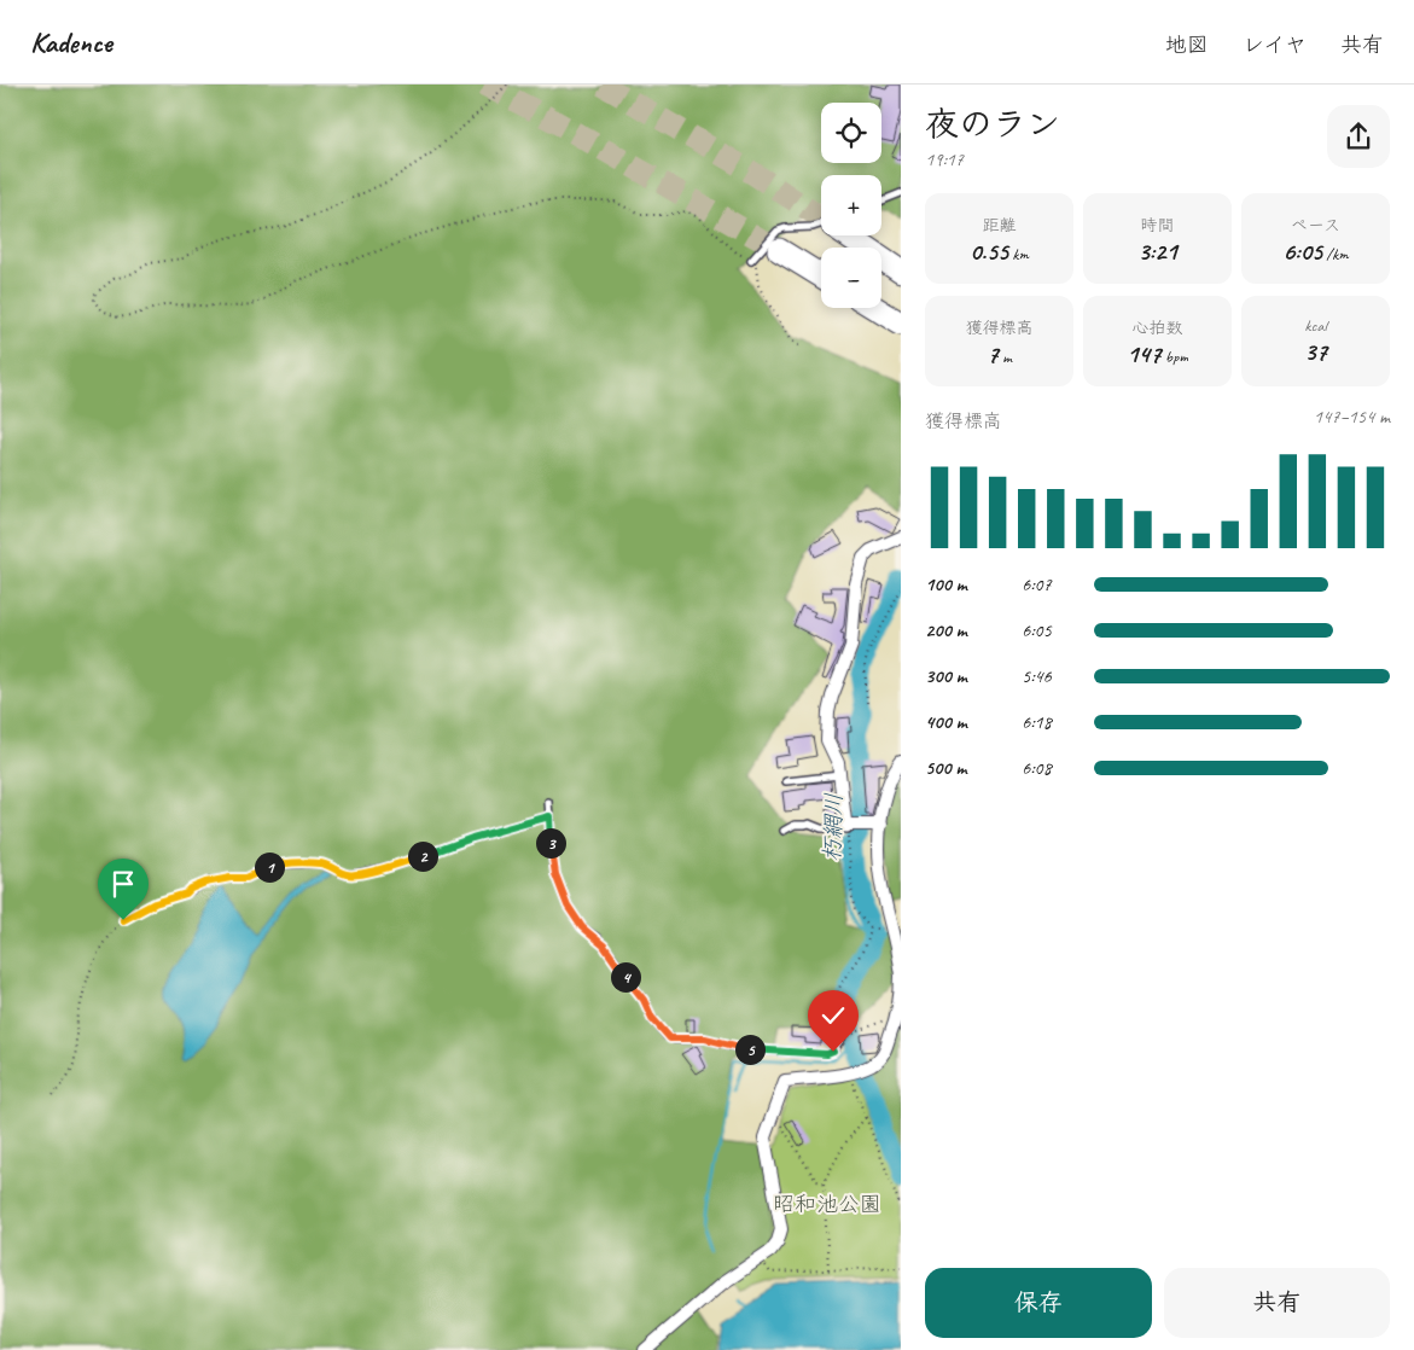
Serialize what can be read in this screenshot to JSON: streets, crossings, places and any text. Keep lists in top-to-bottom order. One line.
{"water":["朽網川"],"parks":["昭和池公園"],"page":{"header":"Kadence","nav":["地図","レイヤ","共有"],"heading":["夜のラン","19:17"],"map_buttons":["+","−"],"stats":[["距離","0.55 km"],["時間","3:21"],["ペース","6:05 /km"],["獲得標高","7 m"],["心拍数","147 bpm"],["kcal","37"]],"chart":["獲得標高","147–154 m"],"list":[{"name":"100 m","note":"6:07"},{"name":"200 m","note":"6:05"},{"name":"300 m","note":"5:46"},{"name":"400 m","note":"6:18"},{"name":"500 m","note":"6:08"}],"pins":["3","2","1","4","5"],"buttons":["保存","共有"]}}
